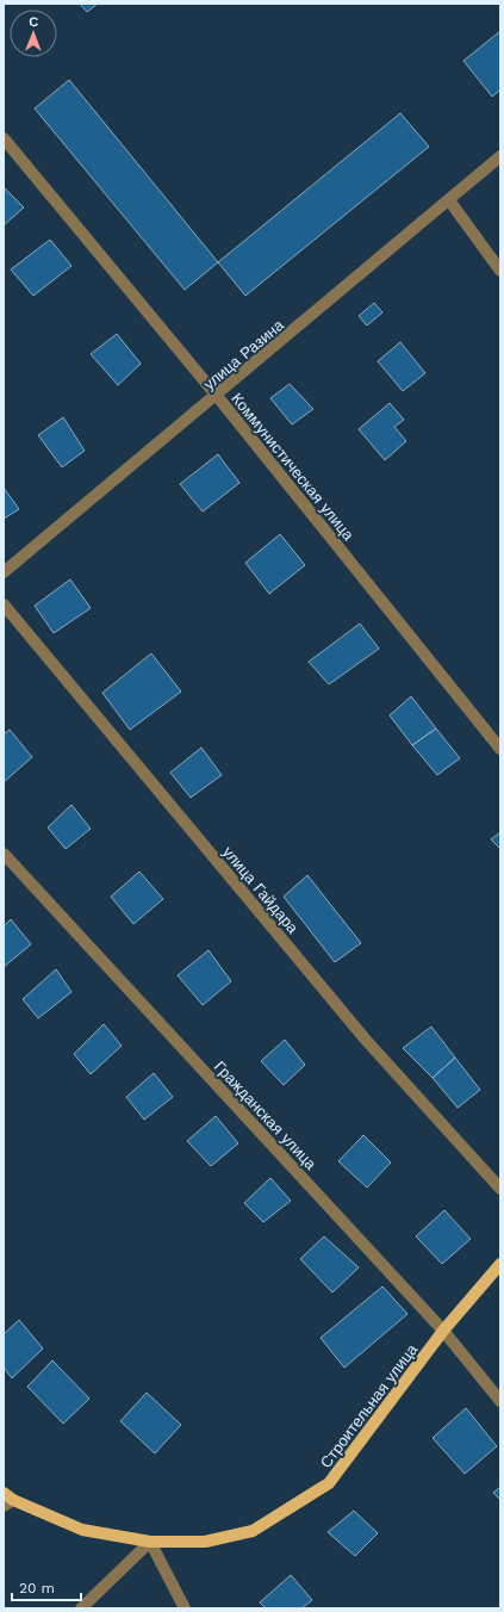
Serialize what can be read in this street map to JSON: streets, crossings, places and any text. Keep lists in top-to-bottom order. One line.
{"streets":{"main road":["Строительная улица"],"street":["улица Разина","Коммунистическая улица","улица Гайдара","Гражданская улица"]},"crossings":[["улица Разина","Коммунистическая улица"],["Гражданская улица","Строительная улица"]],"scale_bar":"20 m","north":"top"}
